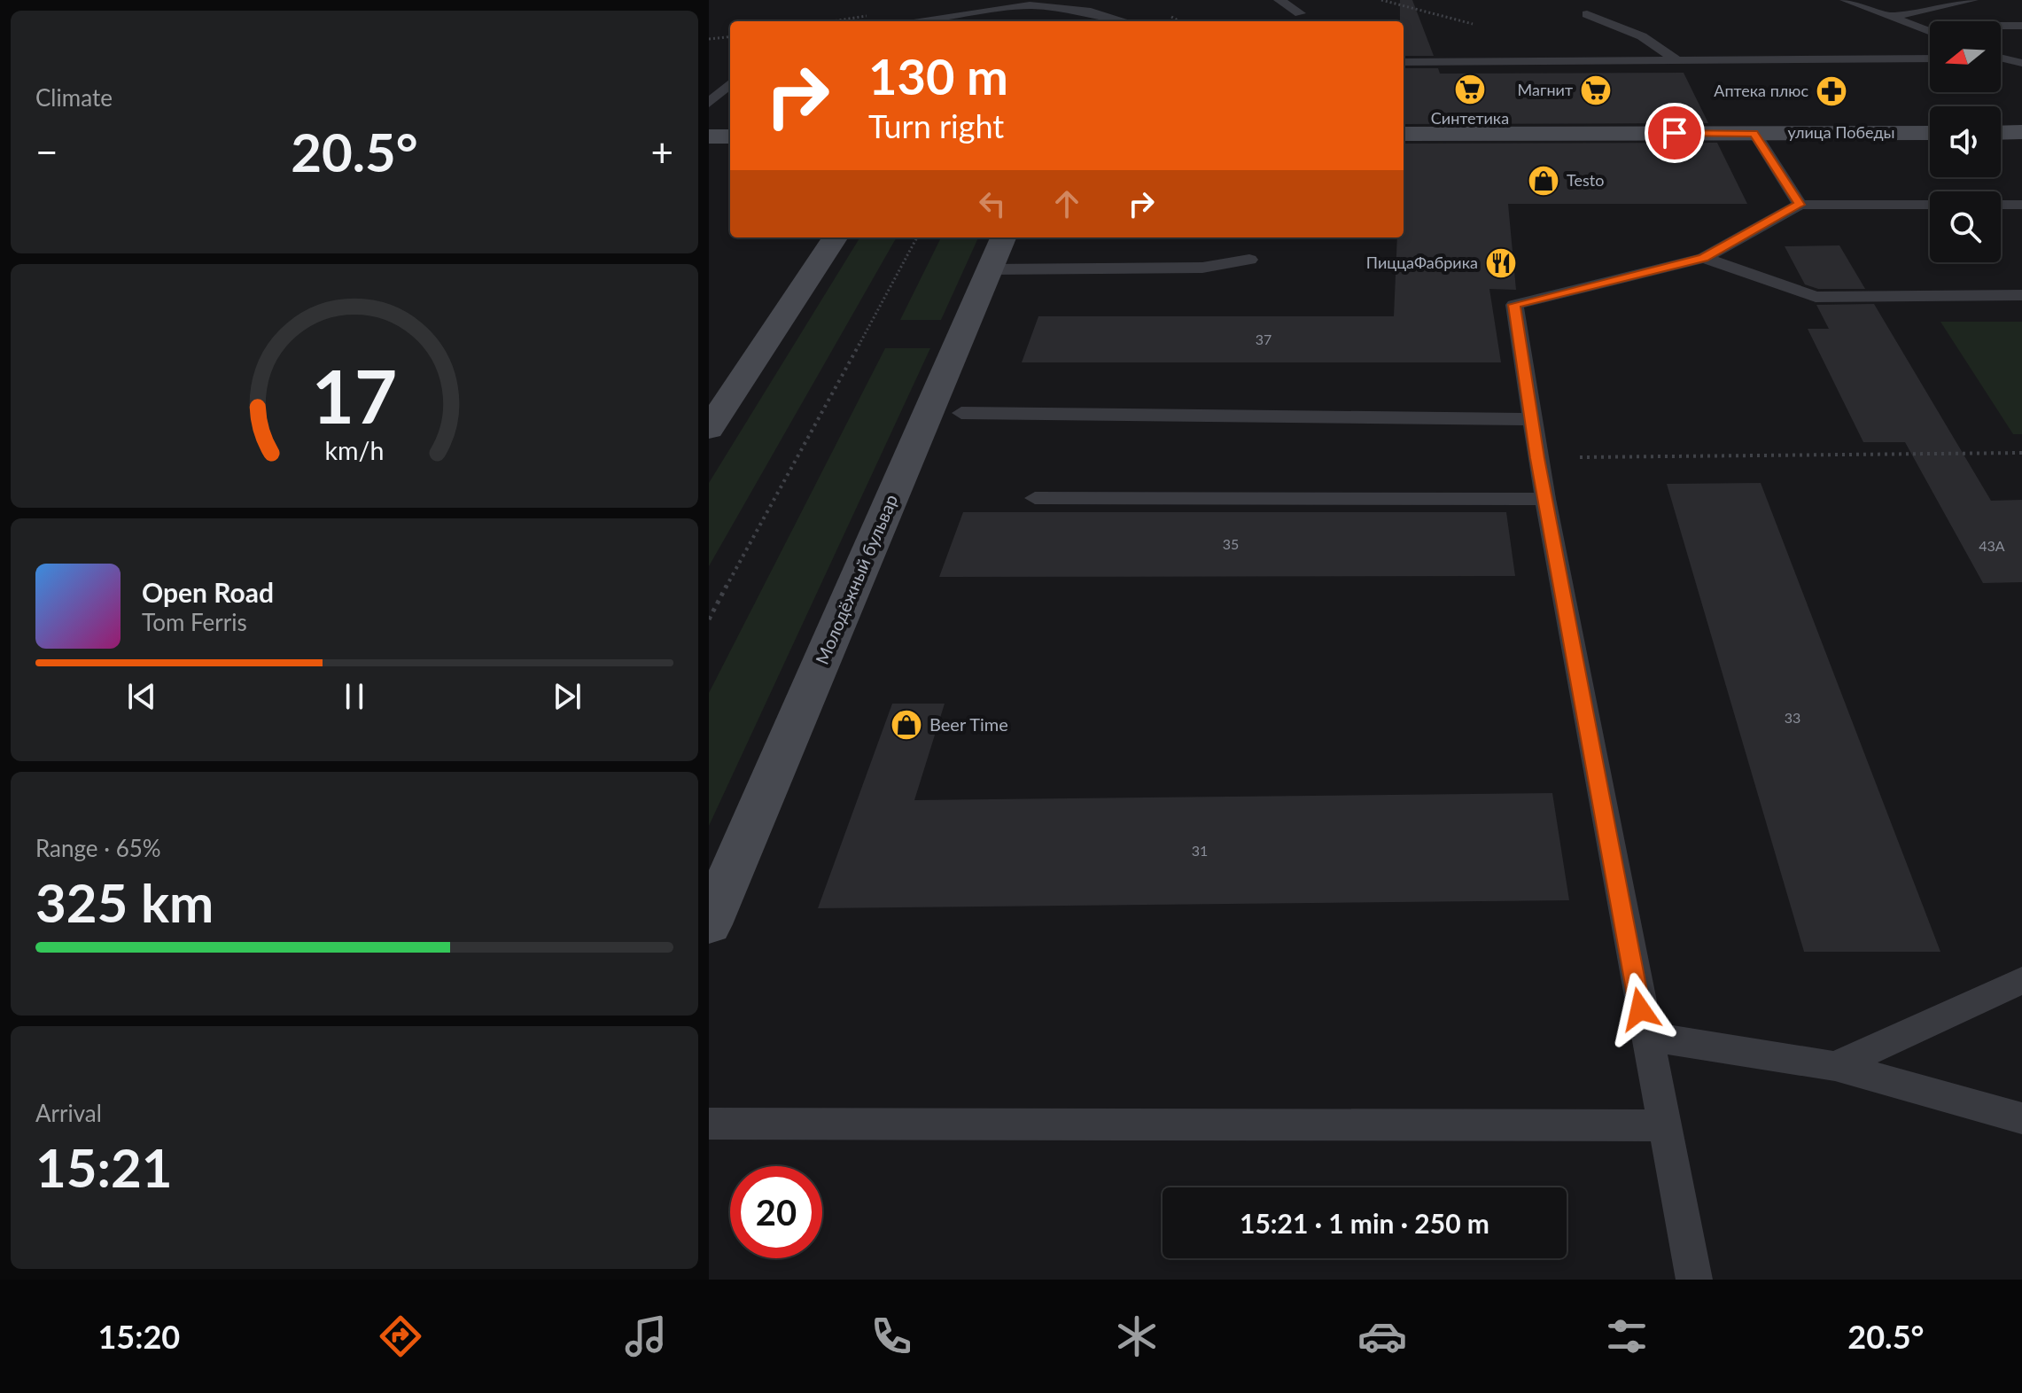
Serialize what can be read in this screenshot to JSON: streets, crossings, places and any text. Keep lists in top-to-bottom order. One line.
{"streets":{"main road":["улица Победы","Молодёжный бульвар"]},"places":{"supermarket":["Синтетика","Магнит"],"pharmacy":["Аптека плюс"],"shop":["Testo","Beer Time"],"restaurant":["ПиццаФабрика"]},"house_numbers":["37","35","43А","33","31"],"north":"left","page":{"tile":["Climate",["Range · 65%","325 km"],["Arrival","15:21"]],"turn":["130 m","Turn right"],"heat":["−","20.5°","+"],"song":["Open Road","Tom Ferris"],"limit":"20","trip":"15:21 · 1 min · 250 m","tabs":["15:20","20.5°"],"gauge":["17","km/h"]}}
